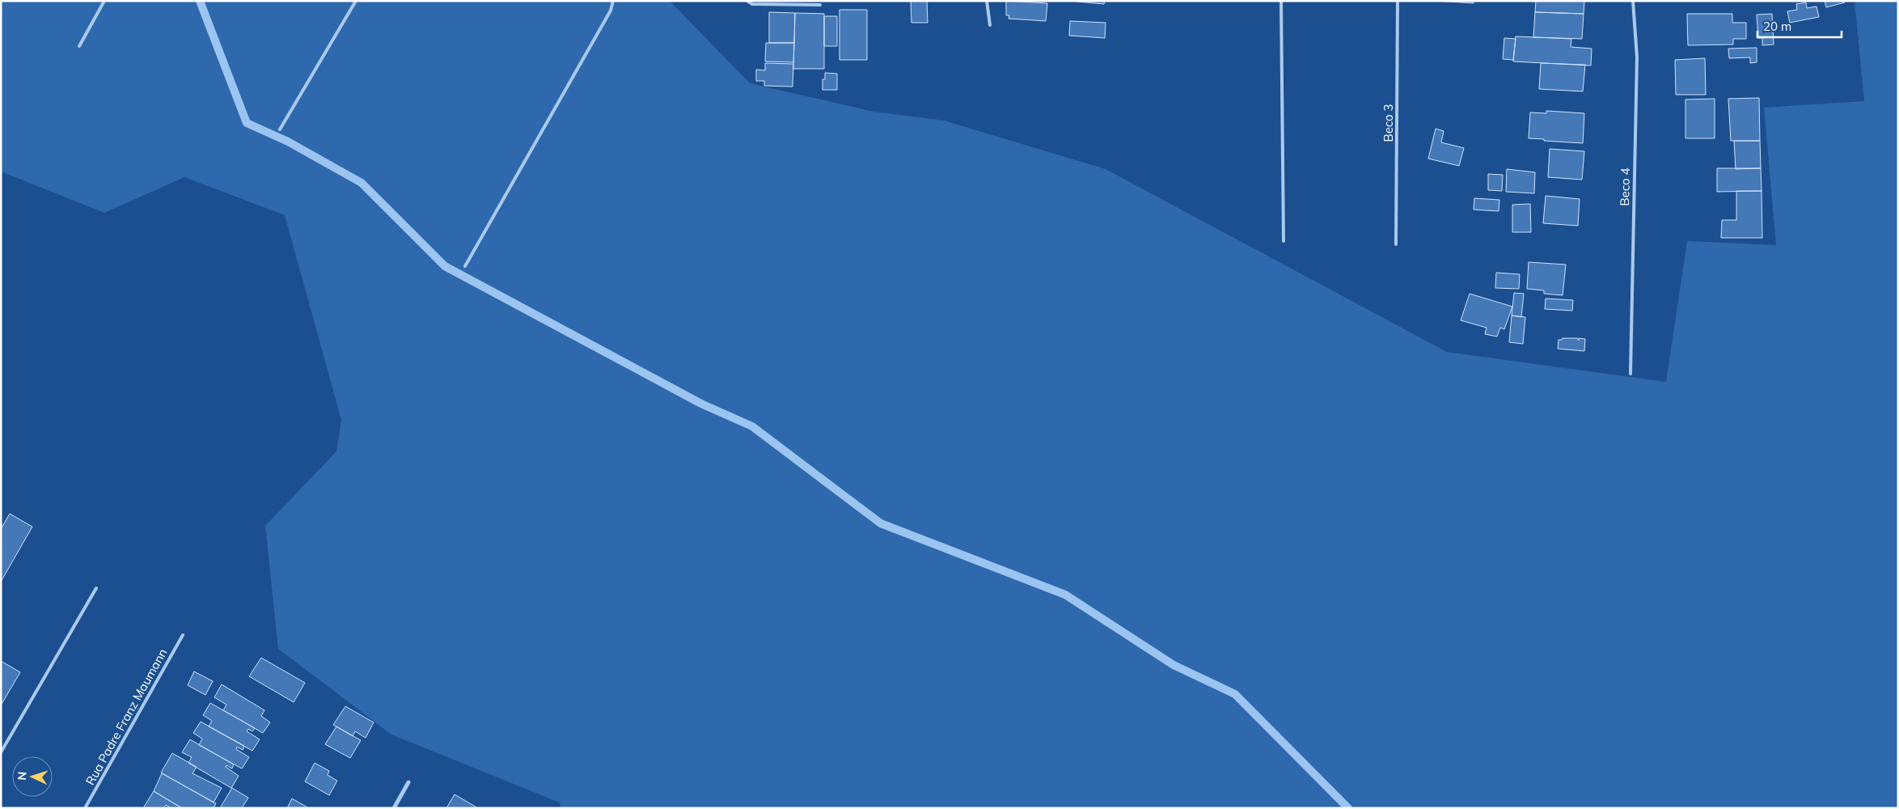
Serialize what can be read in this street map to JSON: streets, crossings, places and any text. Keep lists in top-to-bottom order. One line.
{"streets":{"lane":["Beco 3","Beco 4","Rua Padre Franz Maumann"]},"scale_bar":"20 m","north":"left"}
